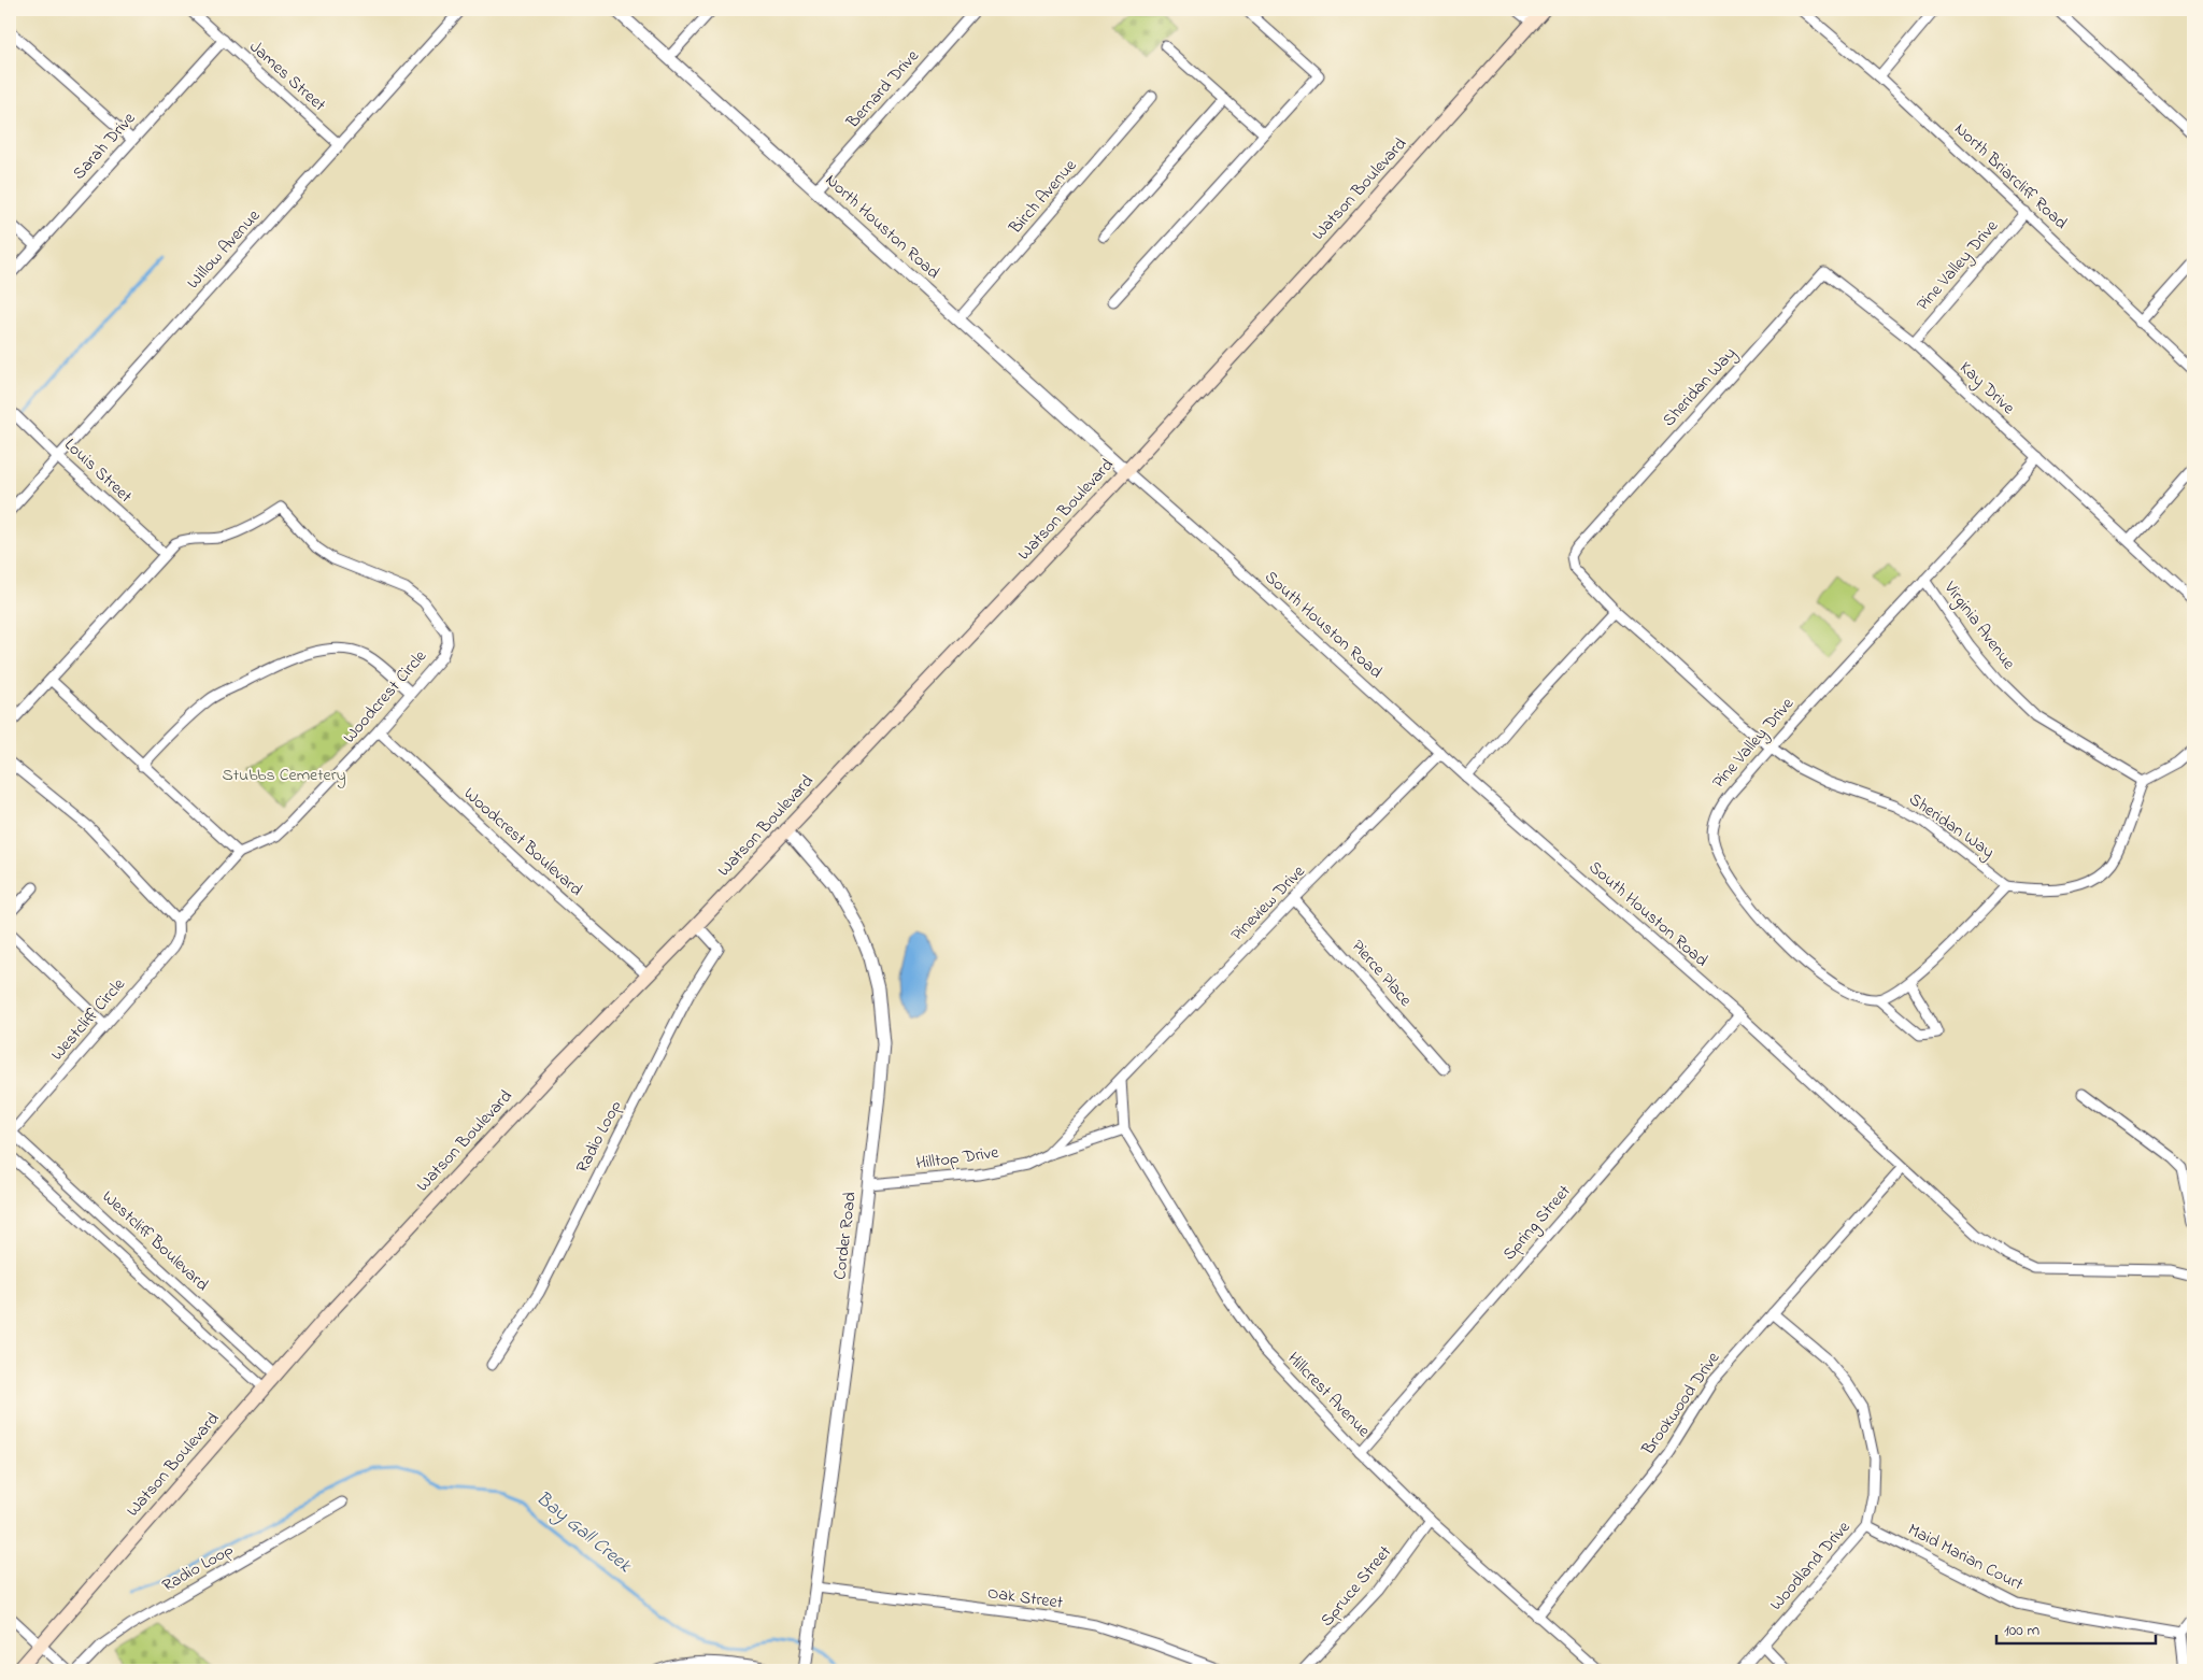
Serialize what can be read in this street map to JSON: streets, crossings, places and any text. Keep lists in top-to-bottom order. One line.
{"streets":{"main road":["Watson Boulevard"],"street":["James Street","Bernard Drive","Sarah Drive","North Briarcliff Road","Birch Avenue","North Houston Road","Willow Avenue","Pine Valley Drive","Sheridan Way","Kay Drive","Louis Street","South Houston Road","Virginia Avenue","Woodcrest Circle","Woodcrest Boulevard","Pineview Drive","Pierce Place","Westcliff Circle","Radio Loop","Hilltop Drive","Spring Street","Corder Road","Westcliff Boulevard","Hillcrest Avenue","Brookwood Drive","Maid Marian Court","Woodland Drive","Spruce Street","Oak Street"]},"crossings":[["James Street","Sarah Drive"],["James Street","Willow Avenue"],["Bernard Drive","North Houston Road"],["North Briarcliff Road","Pine Valley Drive"],["Watson Boulevard","North Houston Road"],["Watson Boulevard","South Houston Road"],["Watson Boulevard","Woodcrest Boulevard"],["Watson Boulevard","Radio Loop"],["Watson Boulevard","Corder Road"],["Watson Boulevard","Westcliff Boulevard"],["Birch Avenue","North Houston Road"],["North Houston Road","South Houston Road"],["Willow Avenue","Louis Street"],["Pine Valley Drive","Sheridan Way"],["Pine Valley Drive","Kay Drive"],["Pine Valley Drive","Virginia Avenue"],["Sheridan Way","Kay Drive"],["Louis Street","Woodcrest Circle"],["South Houston Road","Pineview Drive"],["South Houston Road","Spring Street"],["South Houston Road","Brookwood Drive"],["Woodcrest Circle","Woodcrest Boulevard"],["Pineview Drive","Pierce Place"],["Pineview Drive","Hilltop Drive"],["Pineview Drive","Hillcrest Avenue"],["Westcliff Circle","Westcliff Boulevard"],["Hilltop Drive","Corder Road"],["Hilltop Drive","Hillcrest Avenue"],["Spring Street","Hillcrest Avenue"],["Corder Road","Oak Street"],["Hillcrest Avenue","Brookwood Drive"],["Hillcrest Avenue","Spruce Street"],["Brookwood Drive","Woodland Drive"],["Maid Marian Court","Woodland Drive"]],"water":["Bay Gall Creek"],"parks":["Stubbs Cemetery"],"scale_bar":"100 m"}
